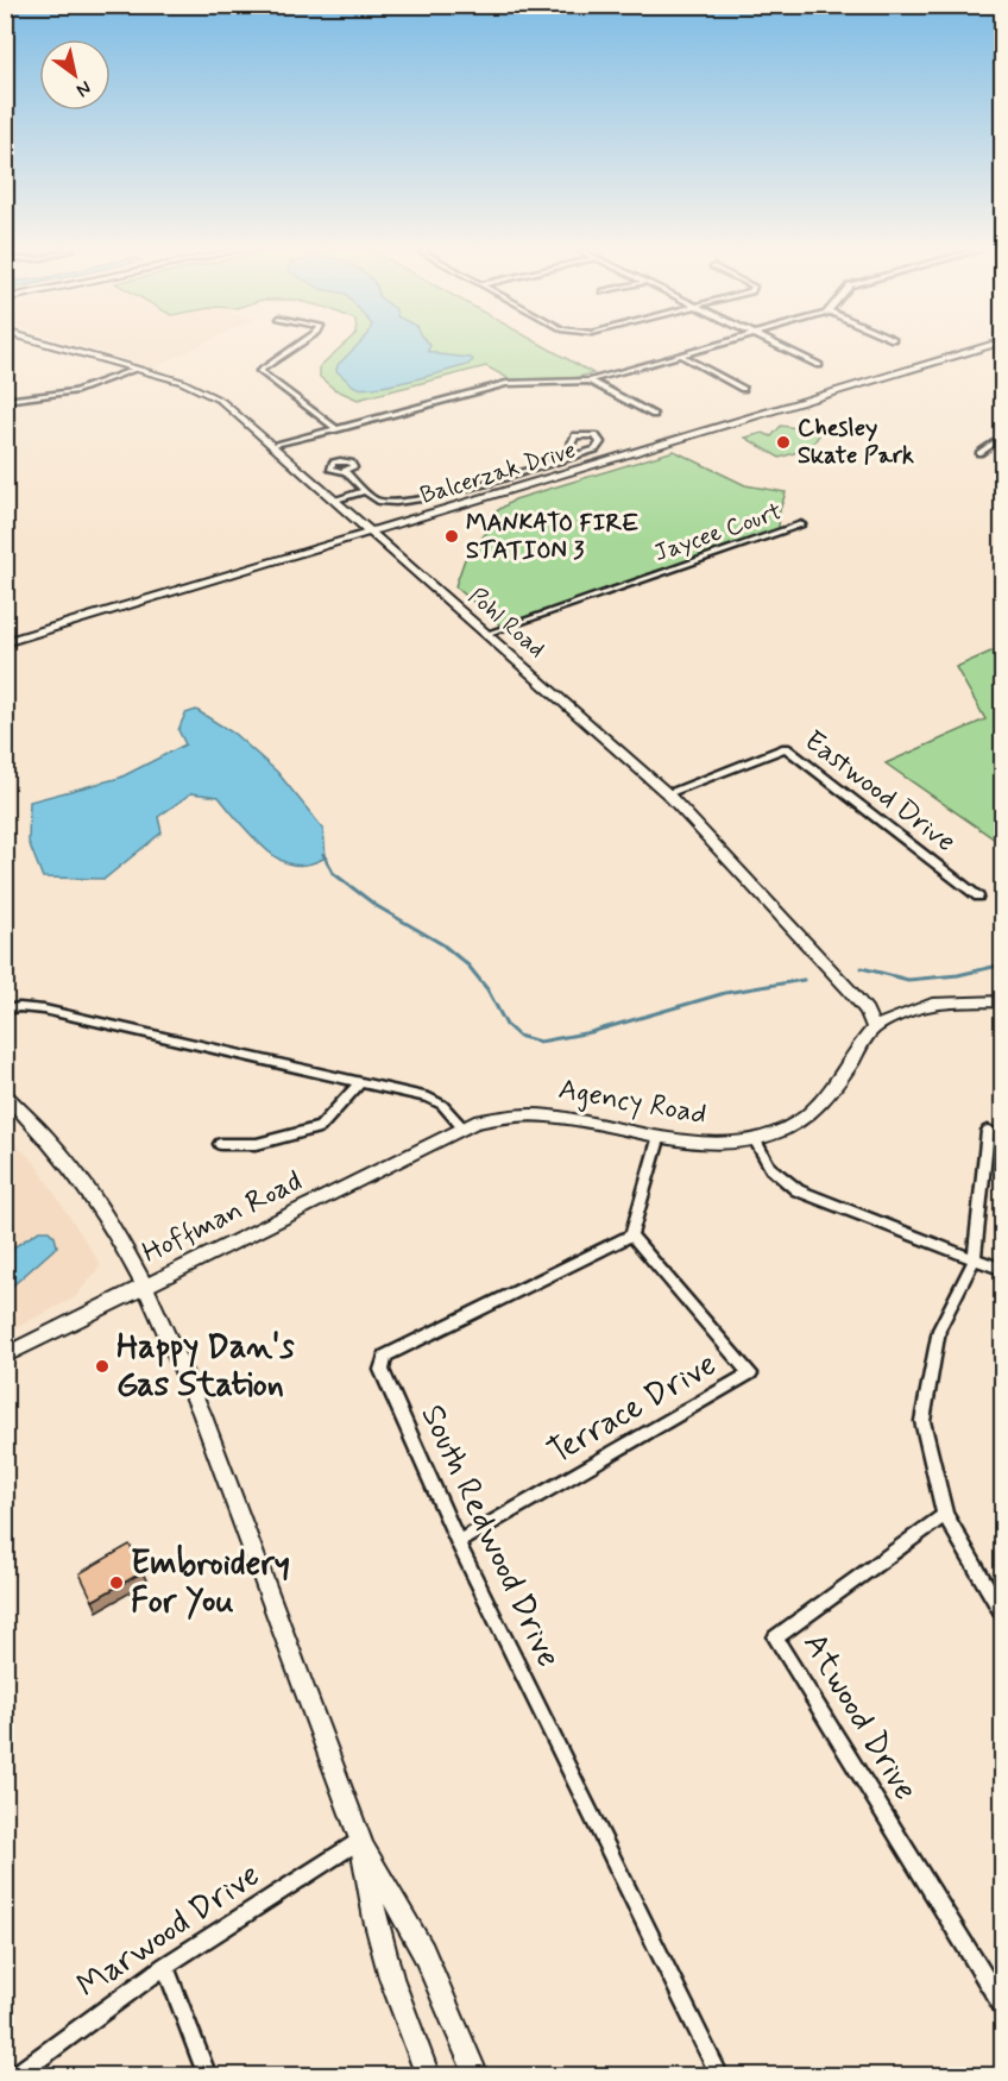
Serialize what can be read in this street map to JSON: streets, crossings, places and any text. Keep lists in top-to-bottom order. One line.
{"streets":{"street":["Balcerzak Drive","Jaycee Court","Pohl Road","Eastwood Drive","Agency Road","Hoffman Road","Terrace Drive","South Redwood Drive","Atwood Drive","Marwood Drive"]},"crossings":[["Balcerzak Drive","Pohl Road"],["Jaycee Court","Pohl Road"],["Pohl Road","Eastwood Drive"],["Pohl Road","Agency Road"],["Agency Road","Hoffman Road"],["Terrace Drive","South Redwood Drive"]],"places":["Chesley Skate Park","MANKATO FIRE STATION 3","Happy Dan's Gas Station","Embroidery For You"],"north":"bottom right"}
